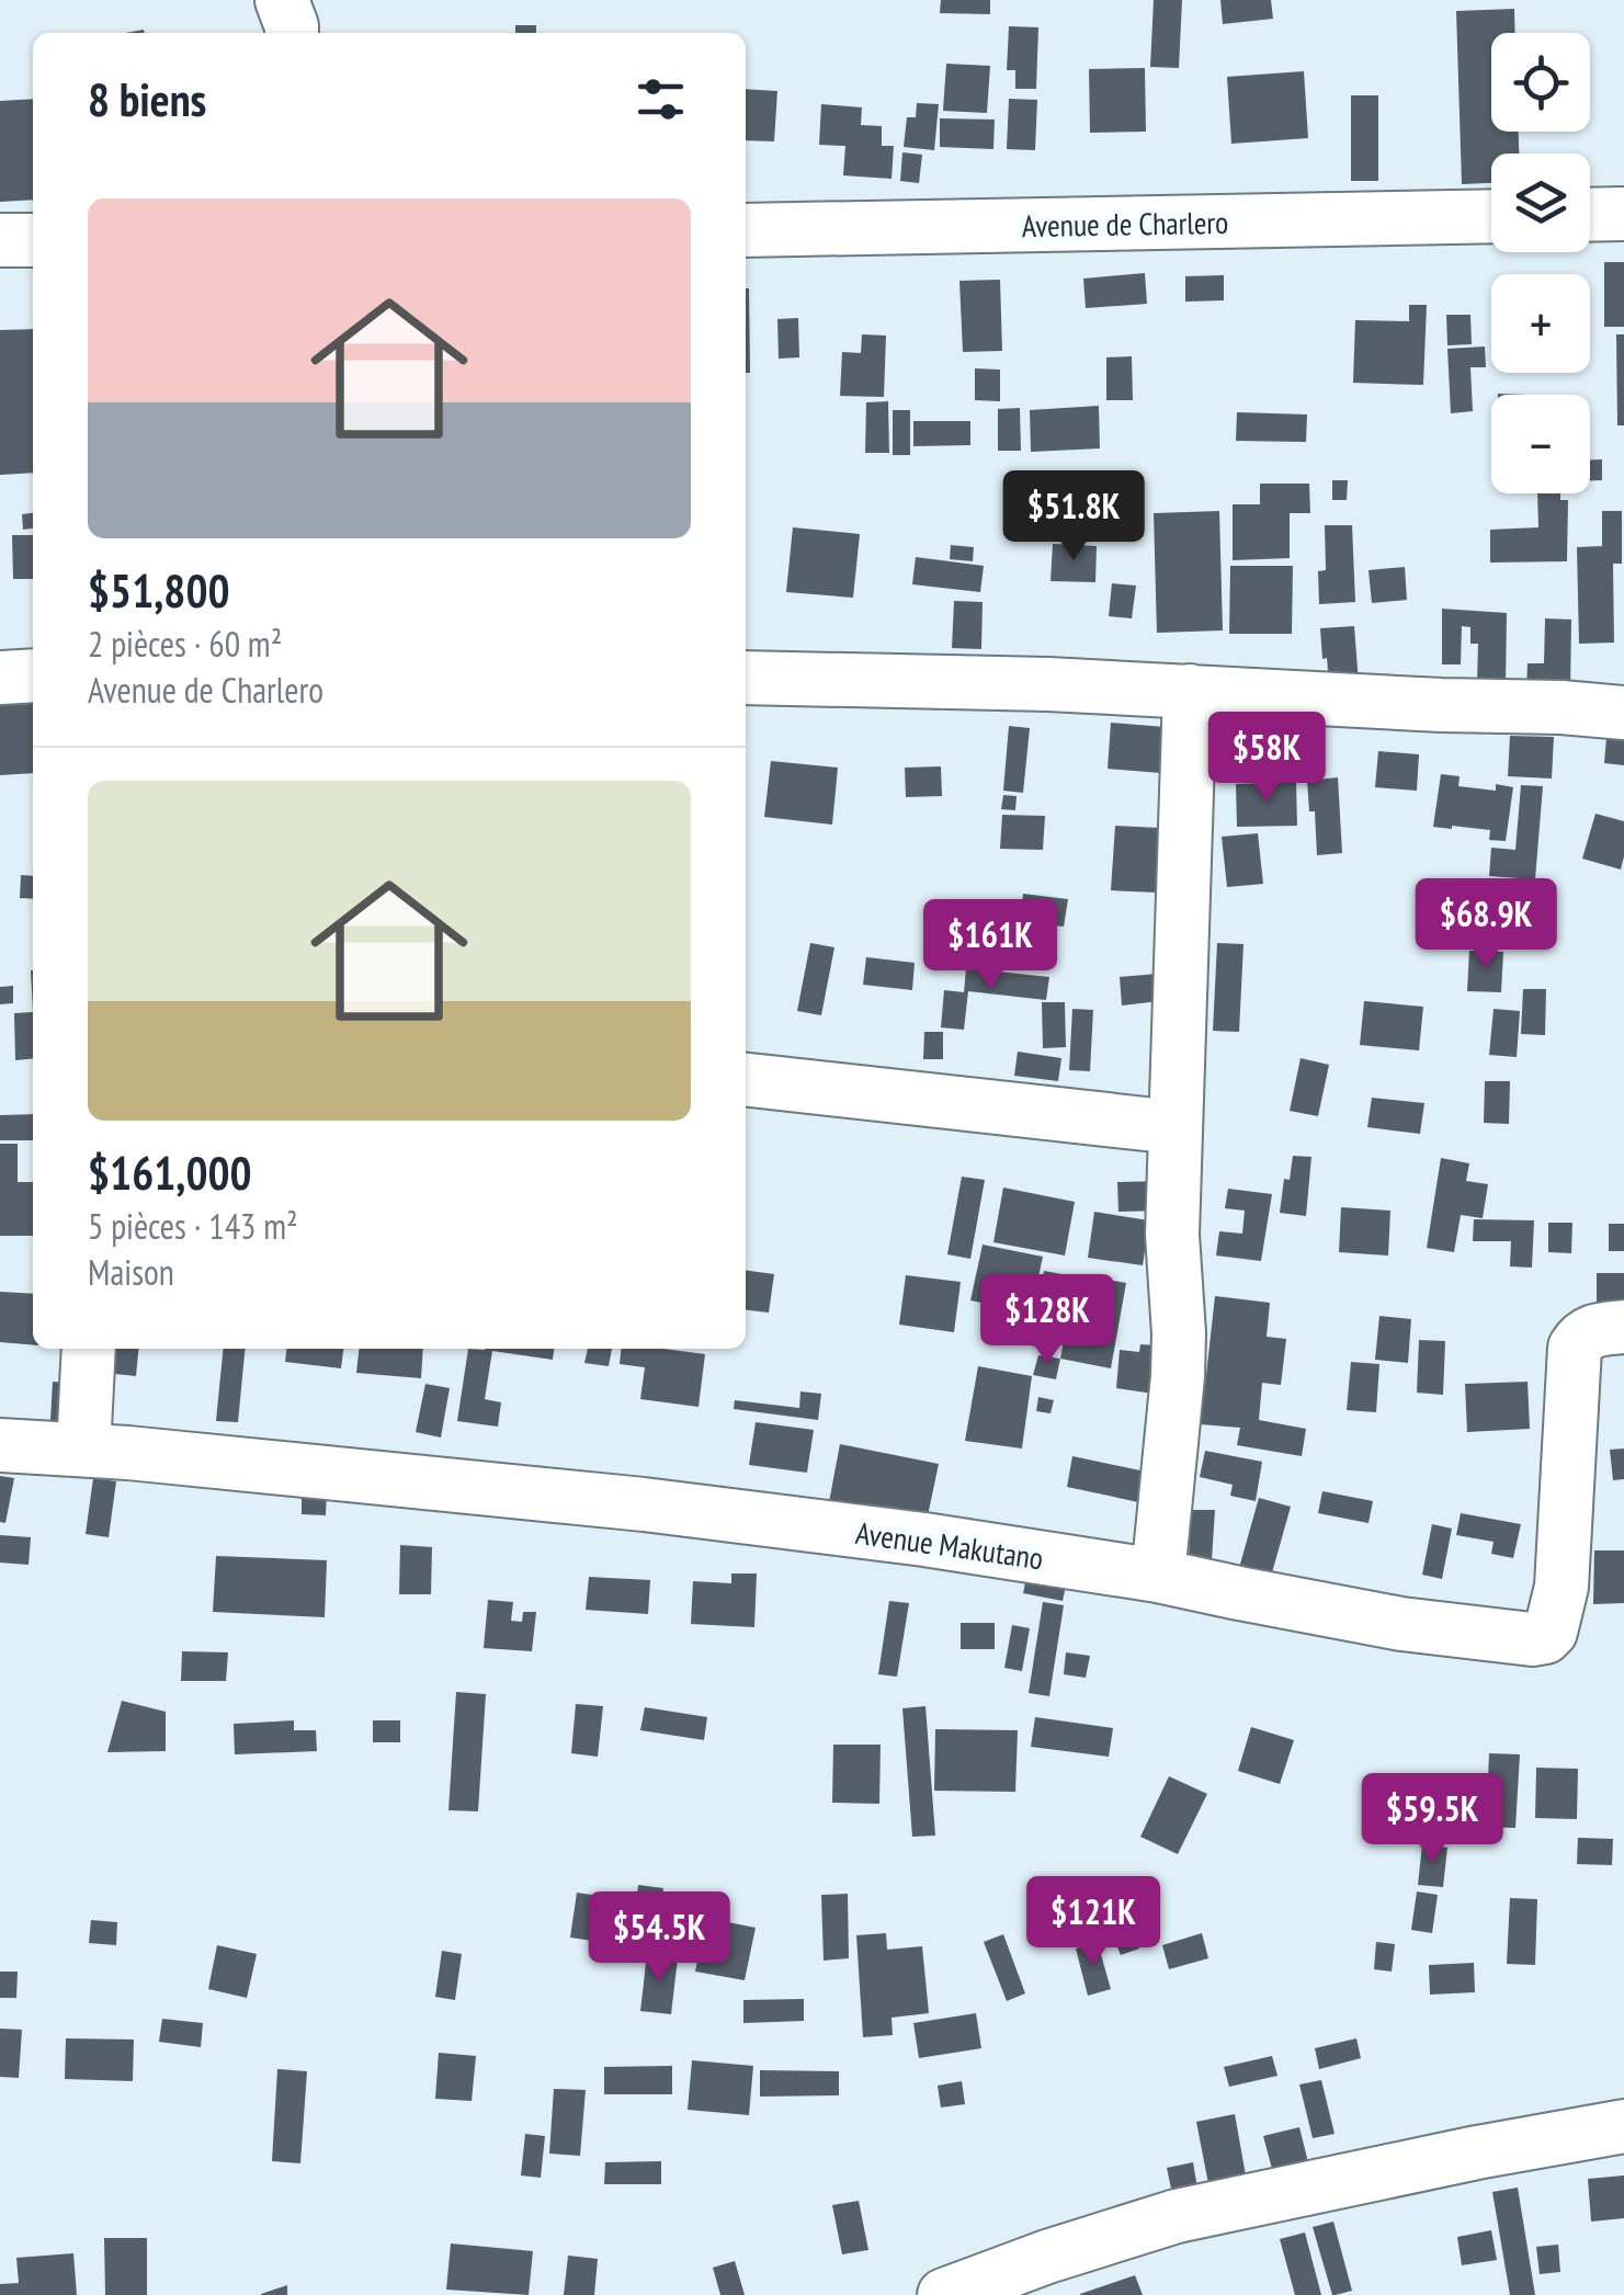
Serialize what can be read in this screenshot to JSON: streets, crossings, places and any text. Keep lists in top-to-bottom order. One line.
{"streets":{"street":["Avenue de Charlero","Avenue Makutano"]},"page":{"map_buttons":["+","−"],"heading":"8 biens","list":[{"name":"$51,800","note":"2 pièces · 60 m² · Avenue de Charlero"},{"name":"$161,000","note":"5 pièces · 143 m² · Maison"}],"price":["$51.8K","$58K","$68.9K","$161K","$128K","$59.5K","$121K","$54.5K"]}}
